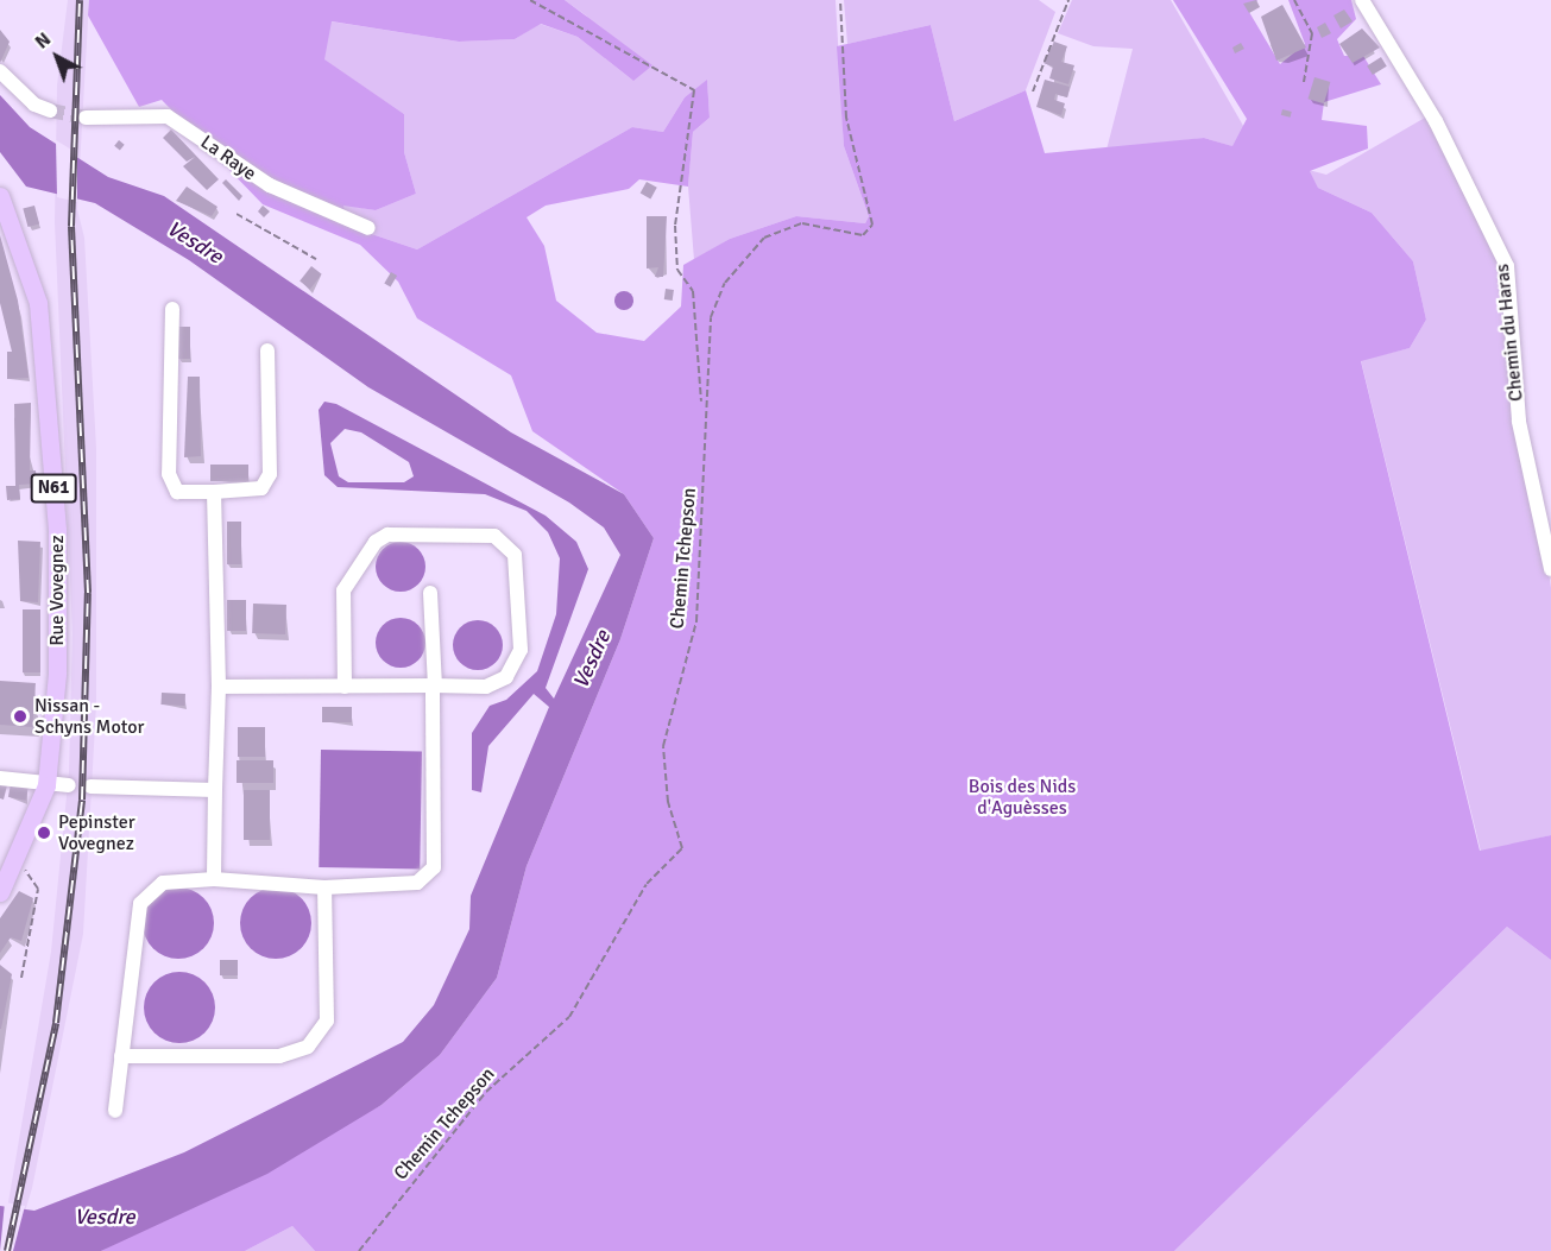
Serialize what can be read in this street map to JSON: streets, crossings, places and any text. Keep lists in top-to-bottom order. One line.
{"streets":{"main road":["N61","Rue Vovegnez"],"street":["La Raye","Chemin du Haras"],"path":["Chemin Tchepson"]},"water":["Vesdre"],"parks":["Bois des Nids d'Aguèsses"],"places":["Nissan - Schyns Motor","Pepinster Vovegnez"],"north":"top left"}
